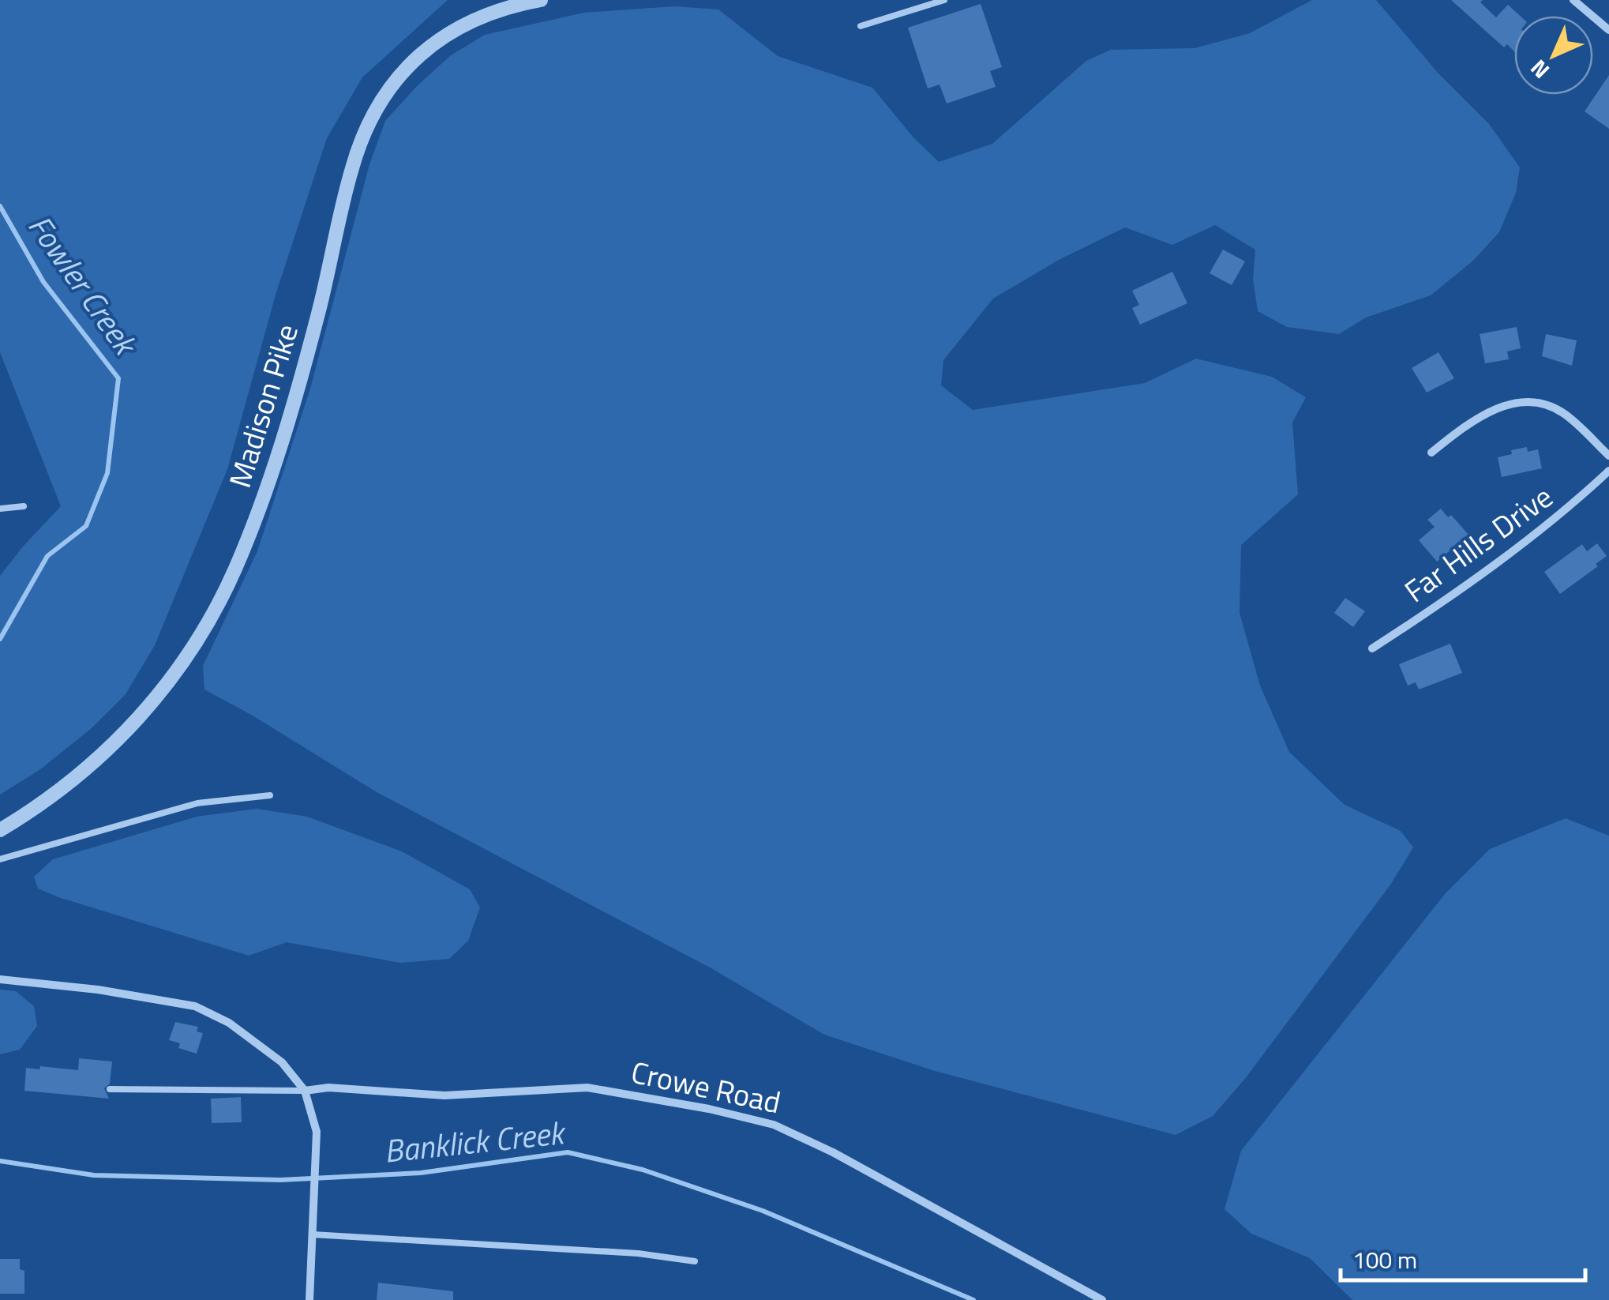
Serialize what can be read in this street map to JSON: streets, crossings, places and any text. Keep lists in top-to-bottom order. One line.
{"streets":{"street":["Madison Pike","Far Hills Drive","Crowe Road"]},"water":["Fowler Creek","Banklick Creek"],"scale_bar":"100 m","north":"bottom left"}
